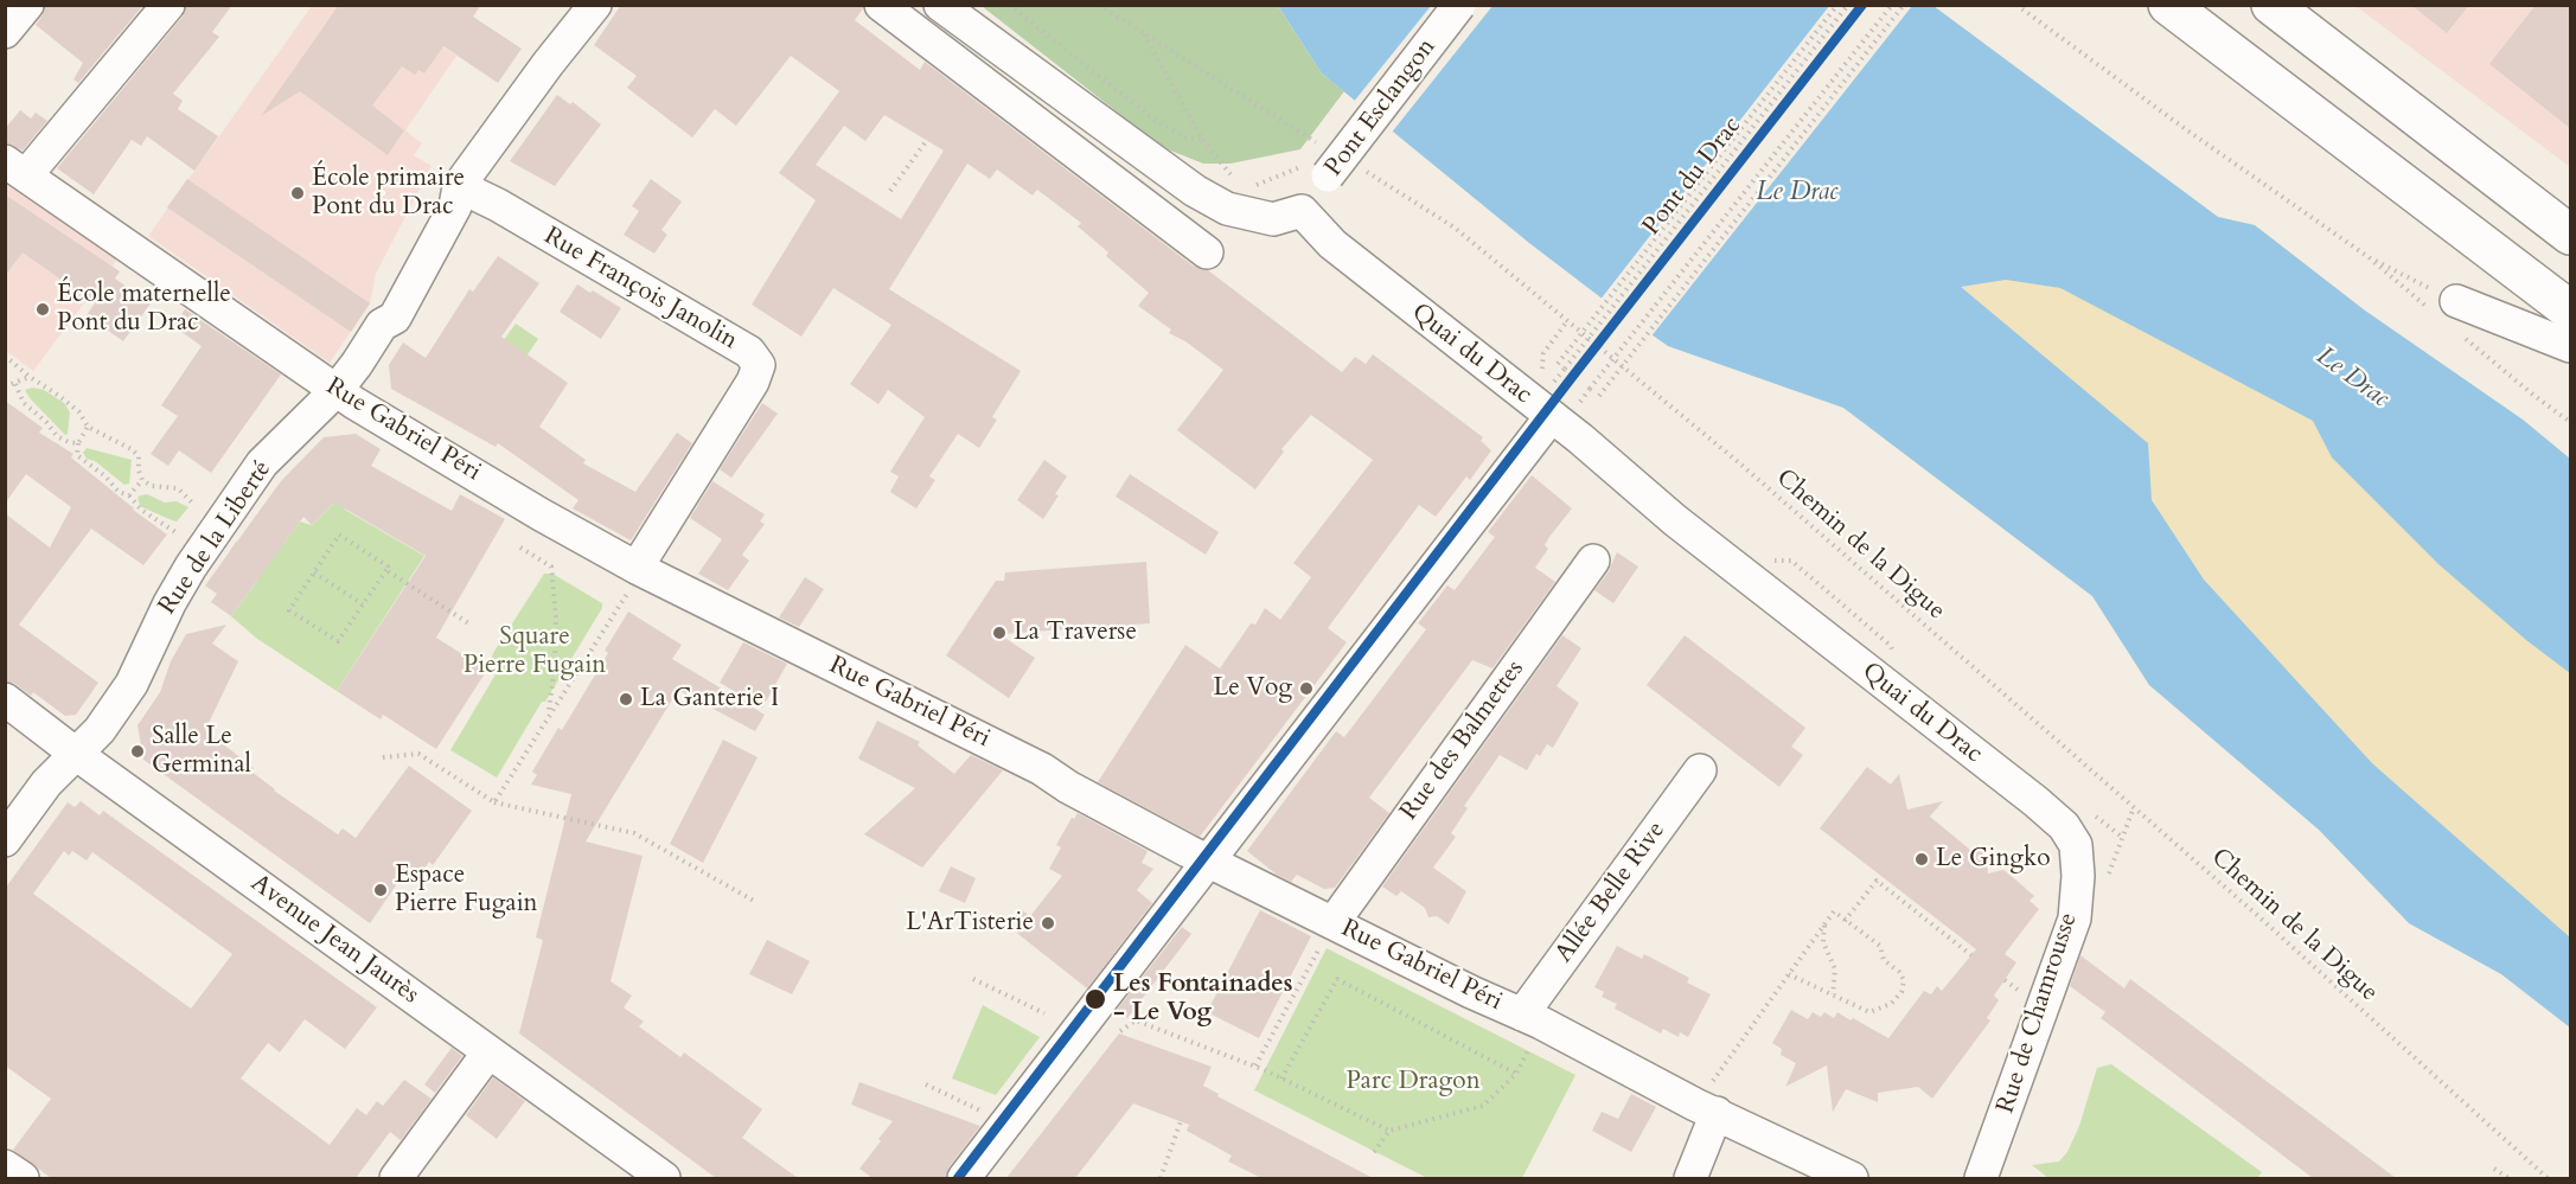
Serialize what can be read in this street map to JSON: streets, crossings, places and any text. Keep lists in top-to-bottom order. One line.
{"streets":{"street":["Pont Esclangon","Rue François Janolin","Quai du Drac","Rue Gabriel Péri","Rue de la Liberté","Rue des Balmettes","Allée Belle Rive","Avenue Jean Jaurès","Rue de Chamrousse"],"path":["Pont du Drac","Chemin de la Digue"]},"crossings":[["Pont Esclangon","Quai du Drac"],["Pont Esclangon","Chemin de la Digue"],["Rue François Janolin","Rue Gabriel Péri"],["Rue François Janolin","Rue de la Liberté"],["Quai du Drac","Rue de Chamrousse"],["Rue Gabriel Péri","Rue de la Liberté"],["Rue Gabriel Péri","Rue des Balmettes"],["Rue Gabriel Péri","Allée Belle Rive"],["Rue de la Liberté","Avenue Jean Jaurès"]],"water":["Le Drac"],"parks":["Square Pierre Fugain","Parc Dragon"],"places":["École primaire Pont du Drac","École maternelle Pont du Drac","La Traverse","Le Vog","La Ganterie I","Salle Le Germinal","Le Gingko","Espace Pierre Fugain","L'ArTisterie","Les Fontainades - Le Vog"]}
